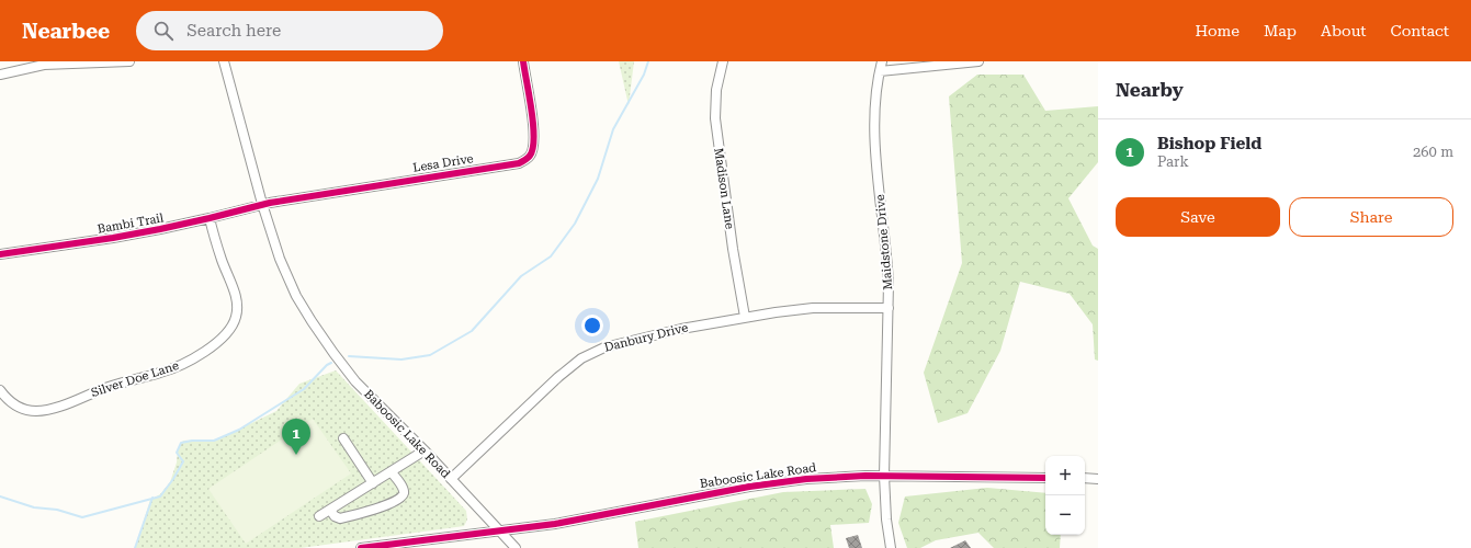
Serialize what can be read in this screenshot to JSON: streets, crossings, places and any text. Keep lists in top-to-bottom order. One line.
{"streets":{"street":["Lesa Drive","Madison Lane","Bambi Trail","Maidstone Drive","Danbury Drive","Silver Doe Lane","Baboosic Lake Road"]},"crossings":[["Lesa Drive","Bambi Trail"],["Lesa Drive","Baboosic Lake Road"],["Madison Lane","Danbury Drive"],["Bambi Trail","Silver Doe Lane"],["Bambi Trail","Baboosic Lake Road"],["Maidstone Drive","Danbury Drive"],["Maidstone Drive","Baboosic Lake Road"],["Danbury Drive","Baboosic Lake Road"]],"page":{"header":"Nearbee","search":"Search here","nav":["Home","Map","About","Contact"],"heading":"Nearby","list":[{"mark":"1","name":"Bishop Field","note":"Park","value":"260 m"}],"buttons":["Save","Share"],"pins":"1","map_buttons":["+","−"]}}
